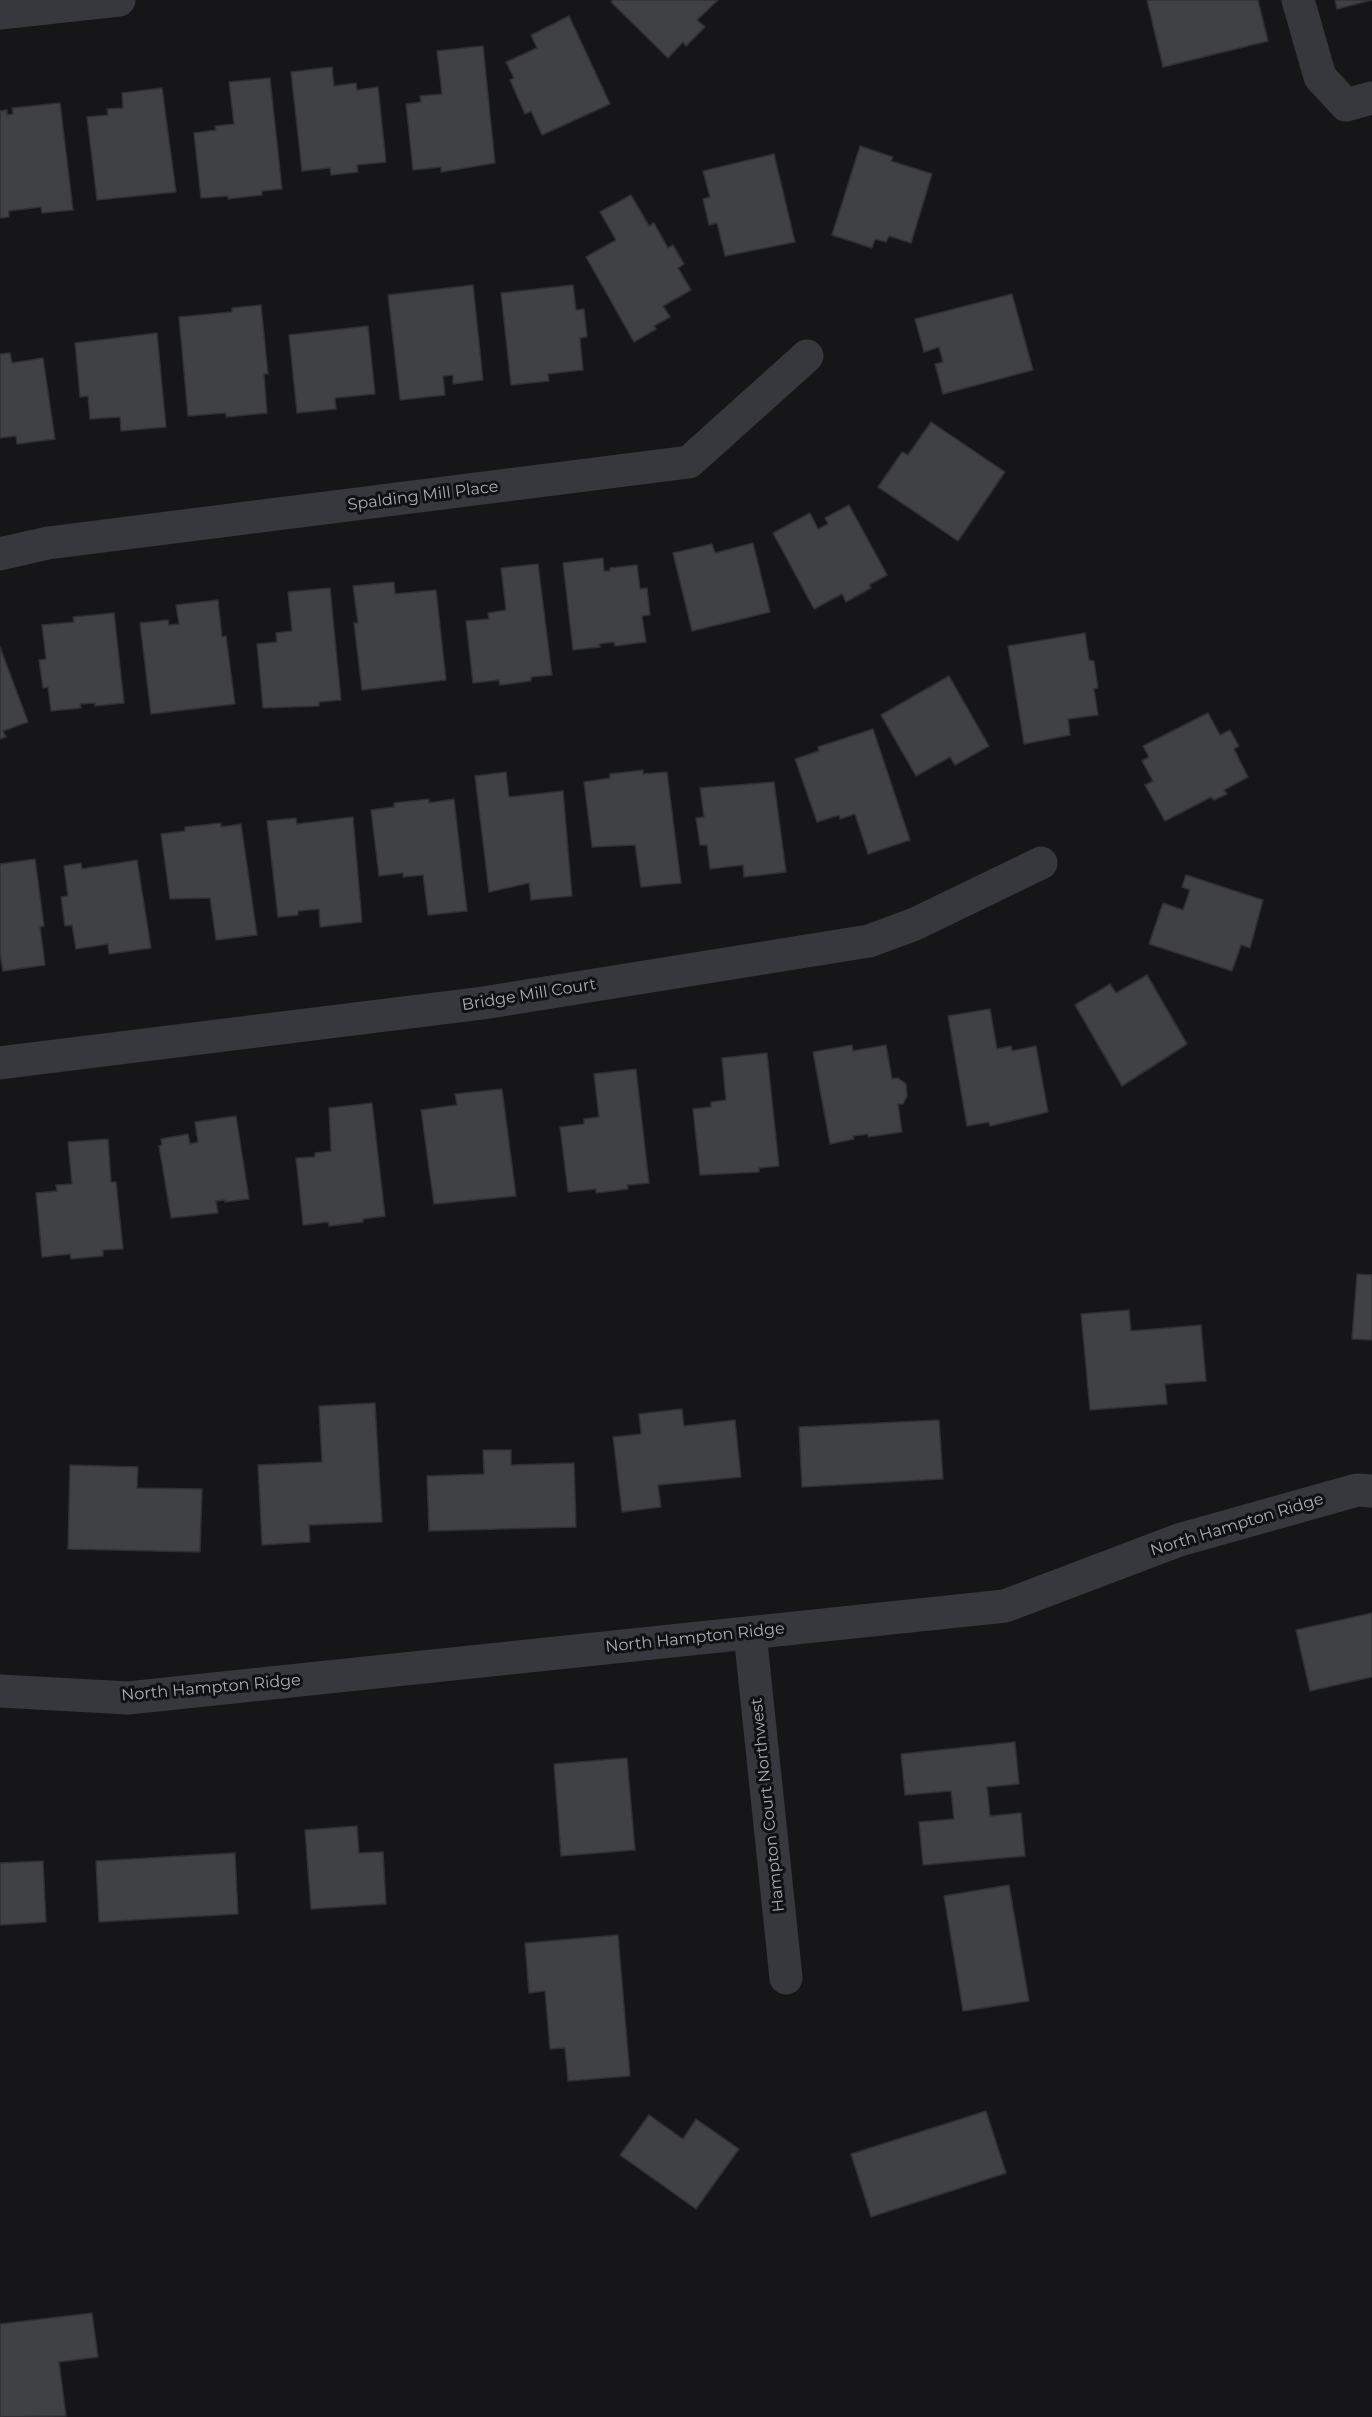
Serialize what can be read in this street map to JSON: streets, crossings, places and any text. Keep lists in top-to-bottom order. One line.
{"streets":{"street":["Spalding Mill Place","Bridge Mill Court","North Hampton Ridge","Hampton Court Northwest"]},"crossings":[["North Hampton Ridge","Hampton Court Northwest"]]}
